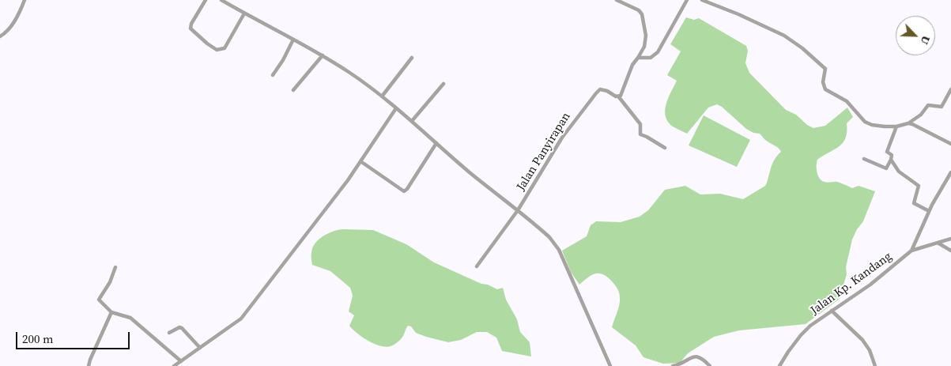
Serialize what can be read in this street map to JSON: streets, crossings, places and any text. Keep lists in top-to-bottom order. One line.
{"streets":{"street":["Jalan Panyirapan","Jalan Kp. Kandang"]},"scale_bar":"200 m","north":"bottom right"}
